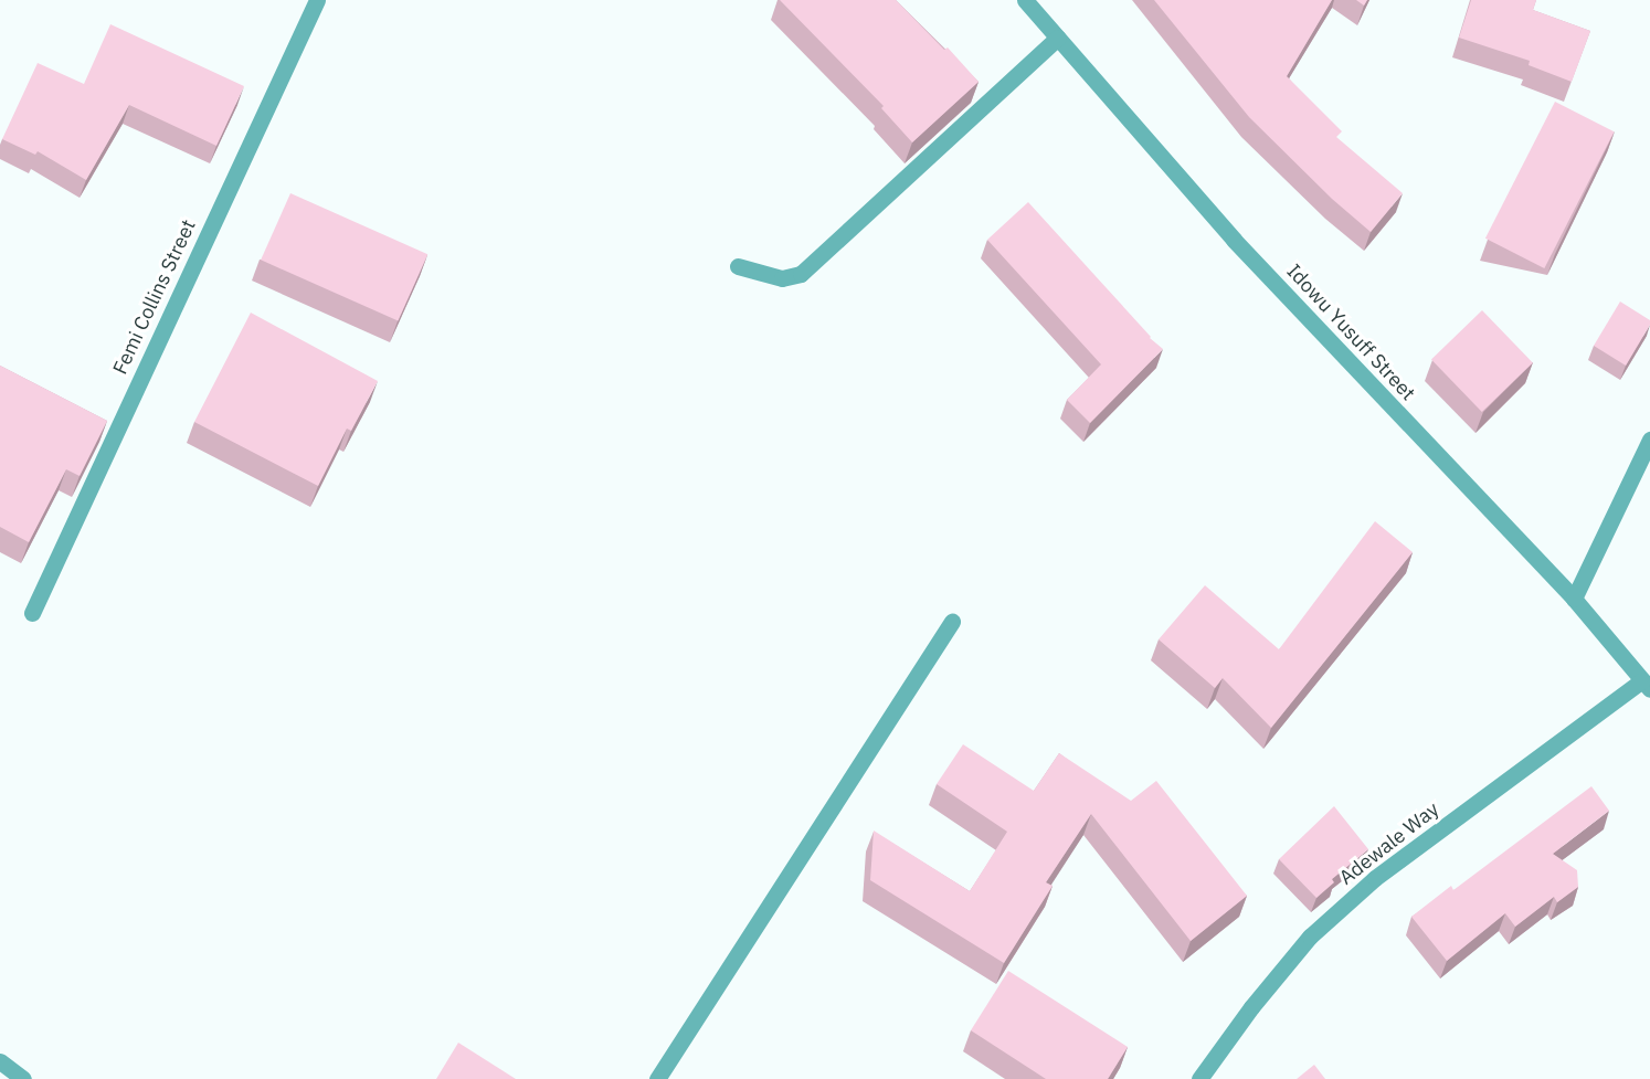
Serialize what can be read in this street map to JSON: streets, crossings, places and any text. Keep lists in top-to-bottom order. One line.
{"streets":{"street":["Femi Collins Street","Idowu Yusuff Street","Adewale Way"]},"crossings":[["Idowu Yusuff Street","Adewale Way"]]}
